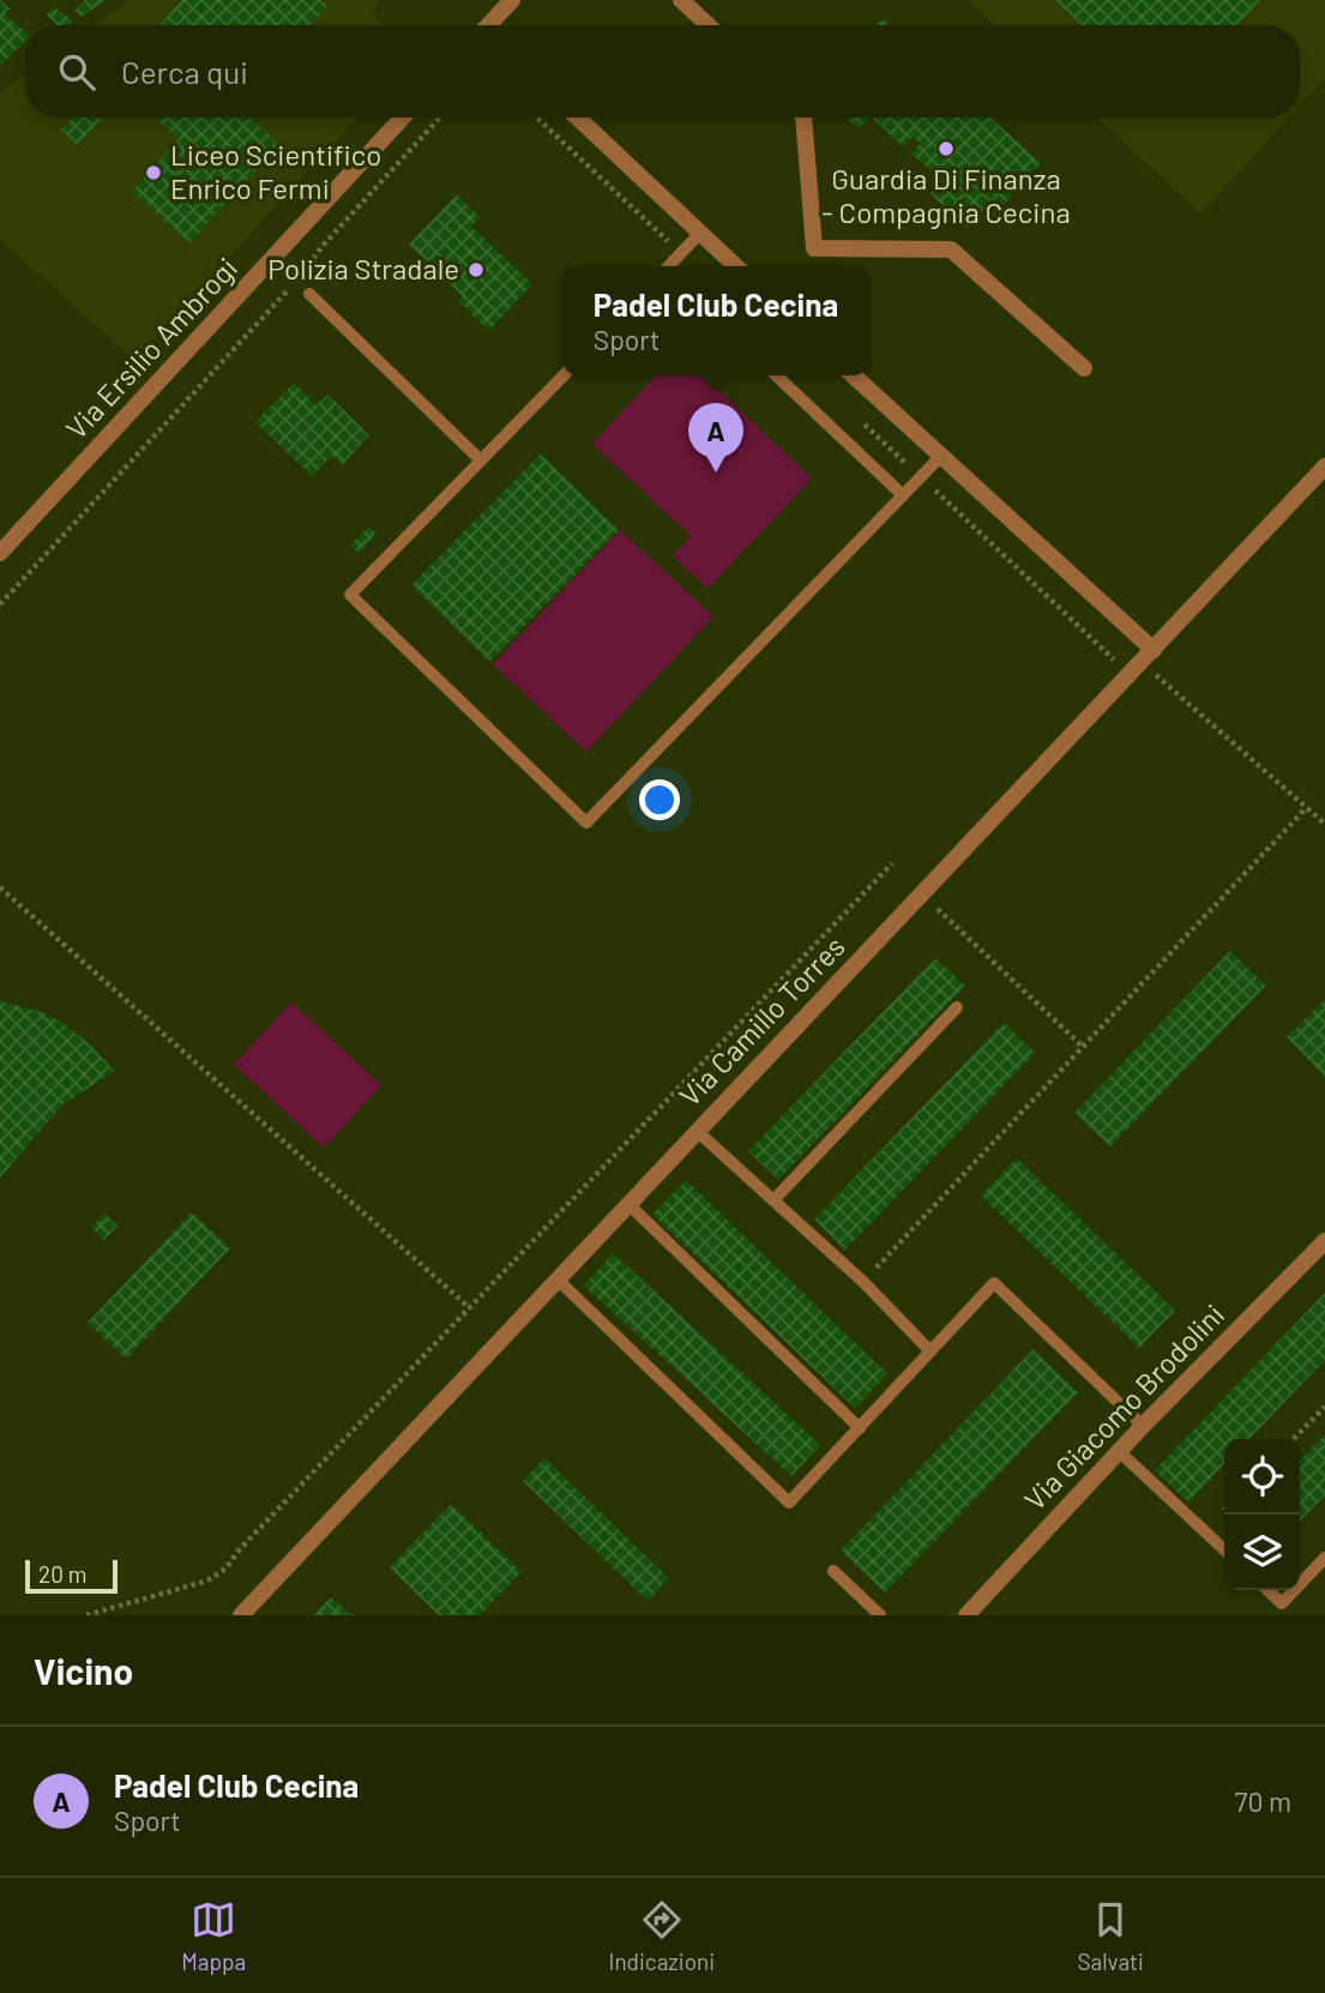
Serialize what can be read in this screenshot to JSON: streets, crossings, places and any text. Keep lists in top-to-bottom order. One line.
{"streets":{"street":["Via Ersilio Ambrogi","Via Camillo Torres","Via Giacomo Brodolini"]},"places":["Guardia Di Finanza - Compagnia Cecina","Liceo Scientifico Enrico Fermi","Polizia Stradale"],"scale_bar":"20 m","page":{"search":"Cerca qui","popup":["Padel Club Cecina","Sport"],"pins":"A","scale":"20 m","heading":"Vicino","list":[{"mark":"A","name":"Padel Club Cecina","note":"Sport","value":"70 m"}],"nav":["Mappa","Indicazioni","Salvati"]}}
